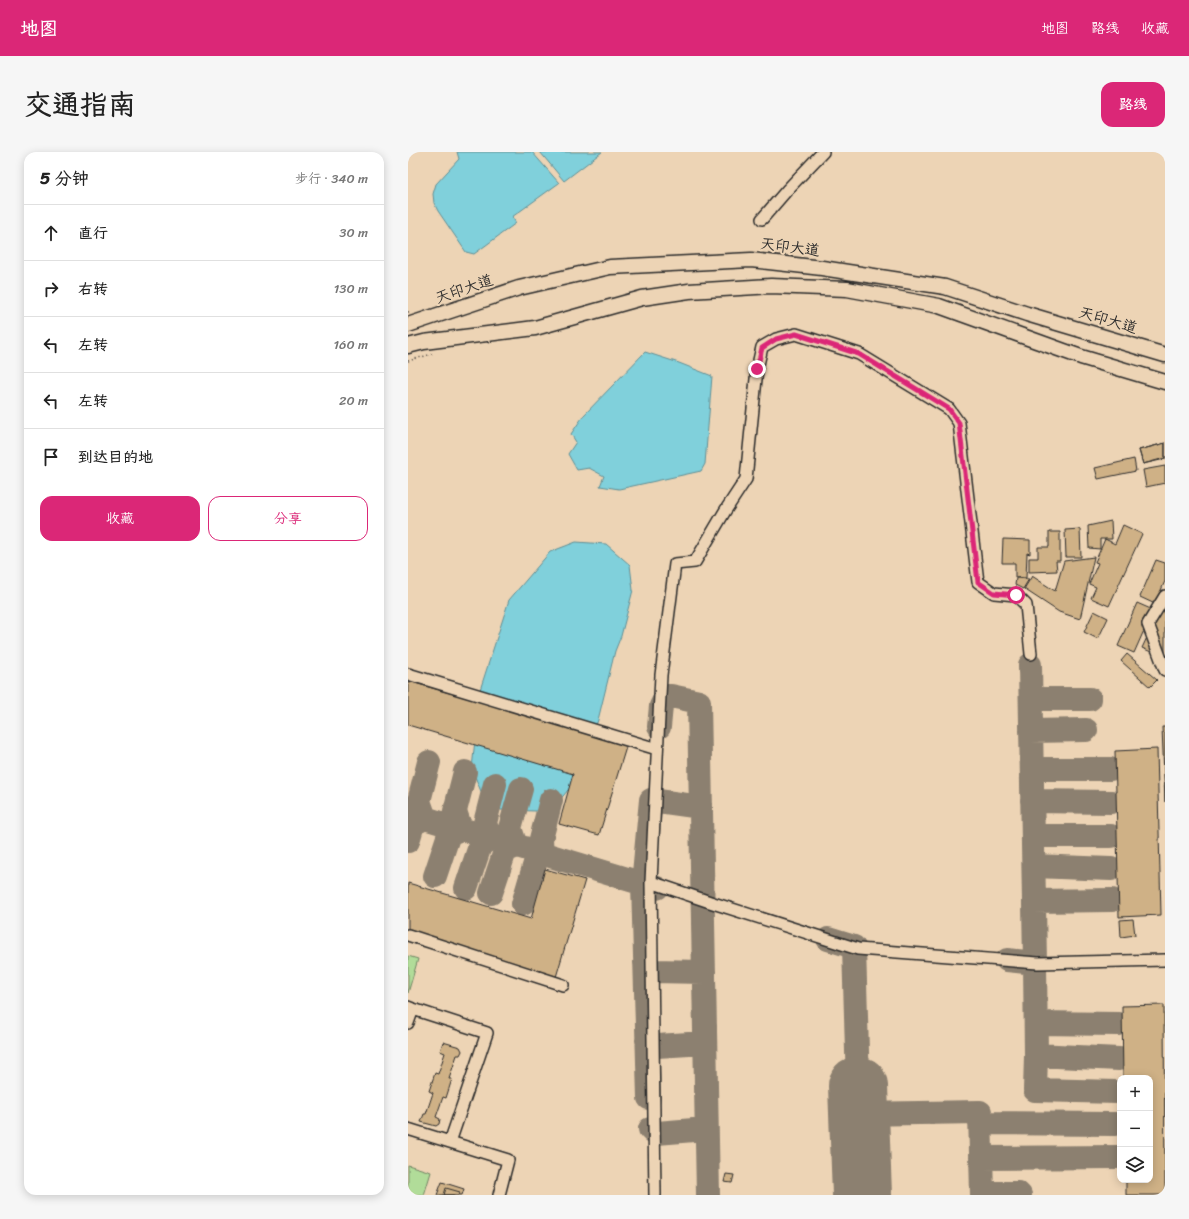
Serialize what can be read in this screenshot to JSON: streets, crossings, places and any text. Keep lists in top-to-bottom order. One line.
{"streets":{"main road":["天印大道"]},"page":{"header":"地图","nav":["地图","路线","收藏"],"title":"交通指南","buttons":["路线",["收藏","分享"]],"heading":["5 分钟","步行 · 340 m"],"list":[["直行","30 m"],["右转","130 m"],["左转","160 m"],["左转","20 m"],"到达目的地"],"map_buttons":["+","−"]}}
